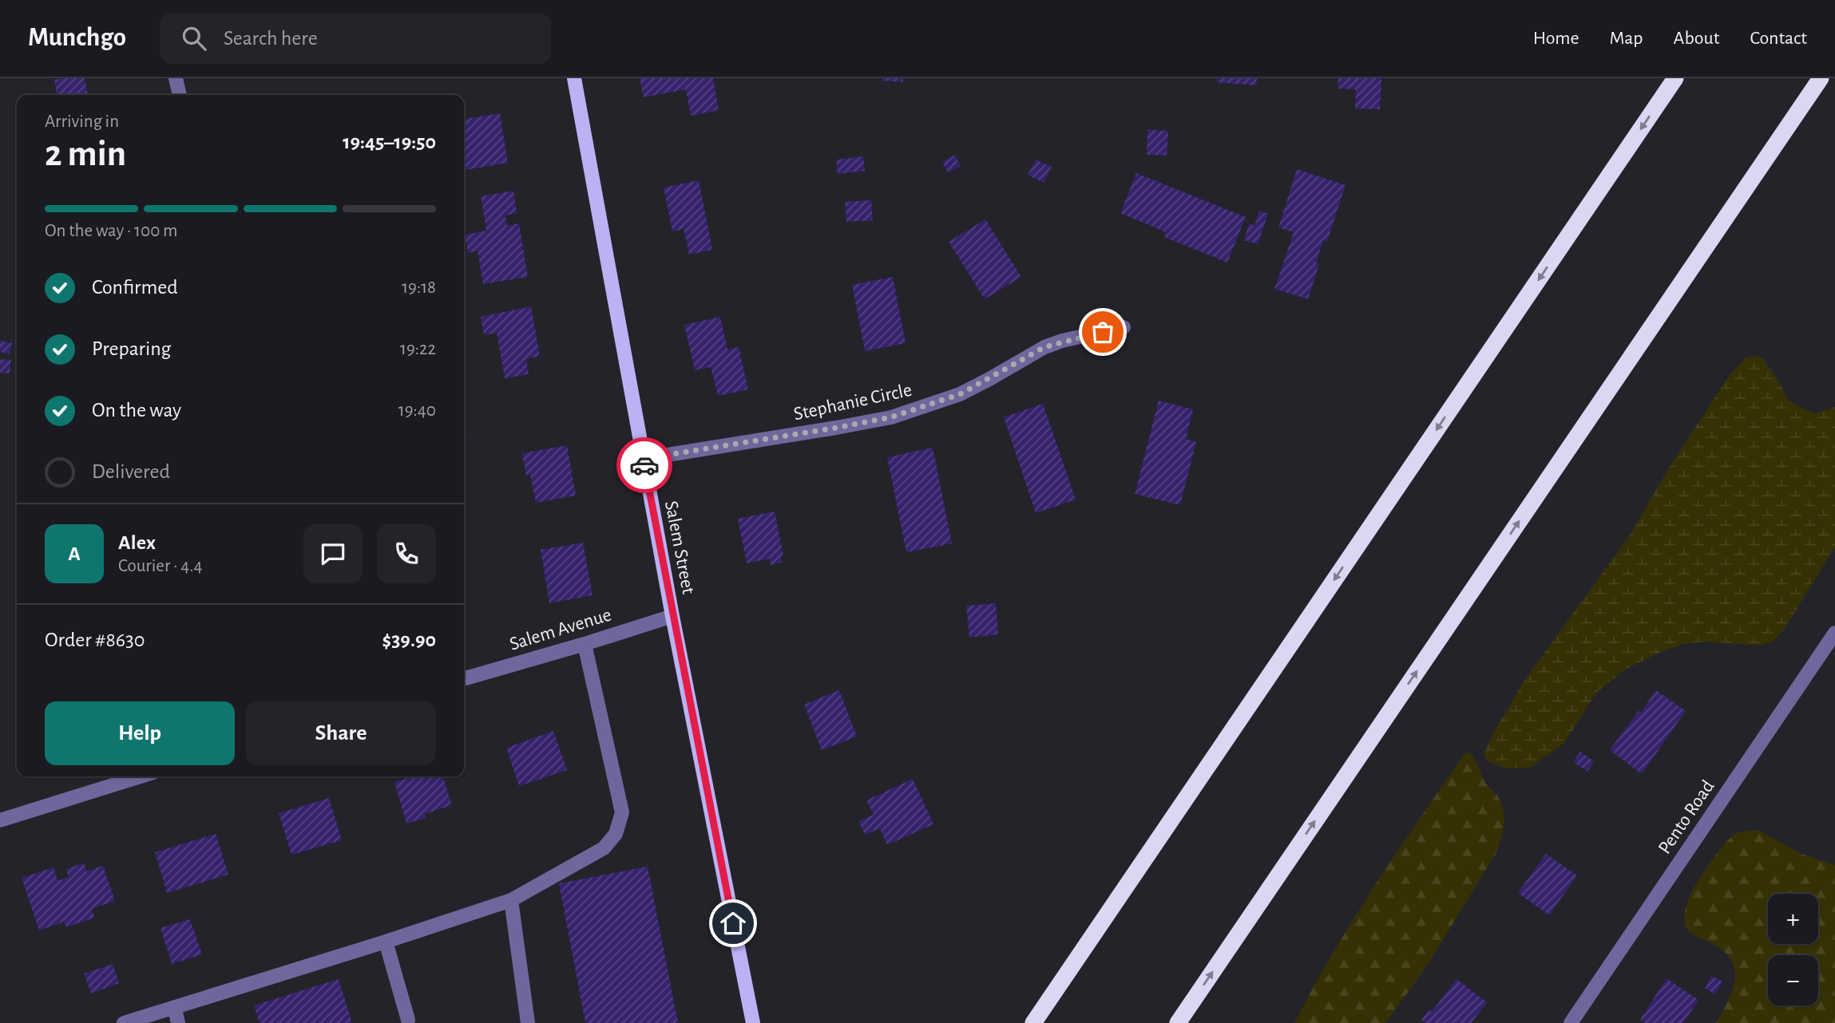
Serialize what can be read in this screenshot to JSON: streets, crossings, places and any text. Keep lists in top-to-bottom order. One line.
{"streets":{"main road":["Salem Street"],"street":["Stephanie Circle","Salem Avenue","Pento Road"]},"crossings":[["Stephanie Circle","Salem Street"],["Salem Street","Salem Avenue"]],"page":{"header":"Munchgo","search":"Search here","nav":["Home","Map","About","Contact"],"heading":["2 min","Arriving in","19:45–19:50"],"panel":["Alex","Courier · 4.4","Order #8630","$39.90"],"bar":"On the way · 100 m","list":[["Confirmed","19:18"],["Preparing","19:22"],["On the way","19:40"],"Delivered"],"round":"A","buttons":["Help","Share"],"map_buttons":["+","−"]}}
